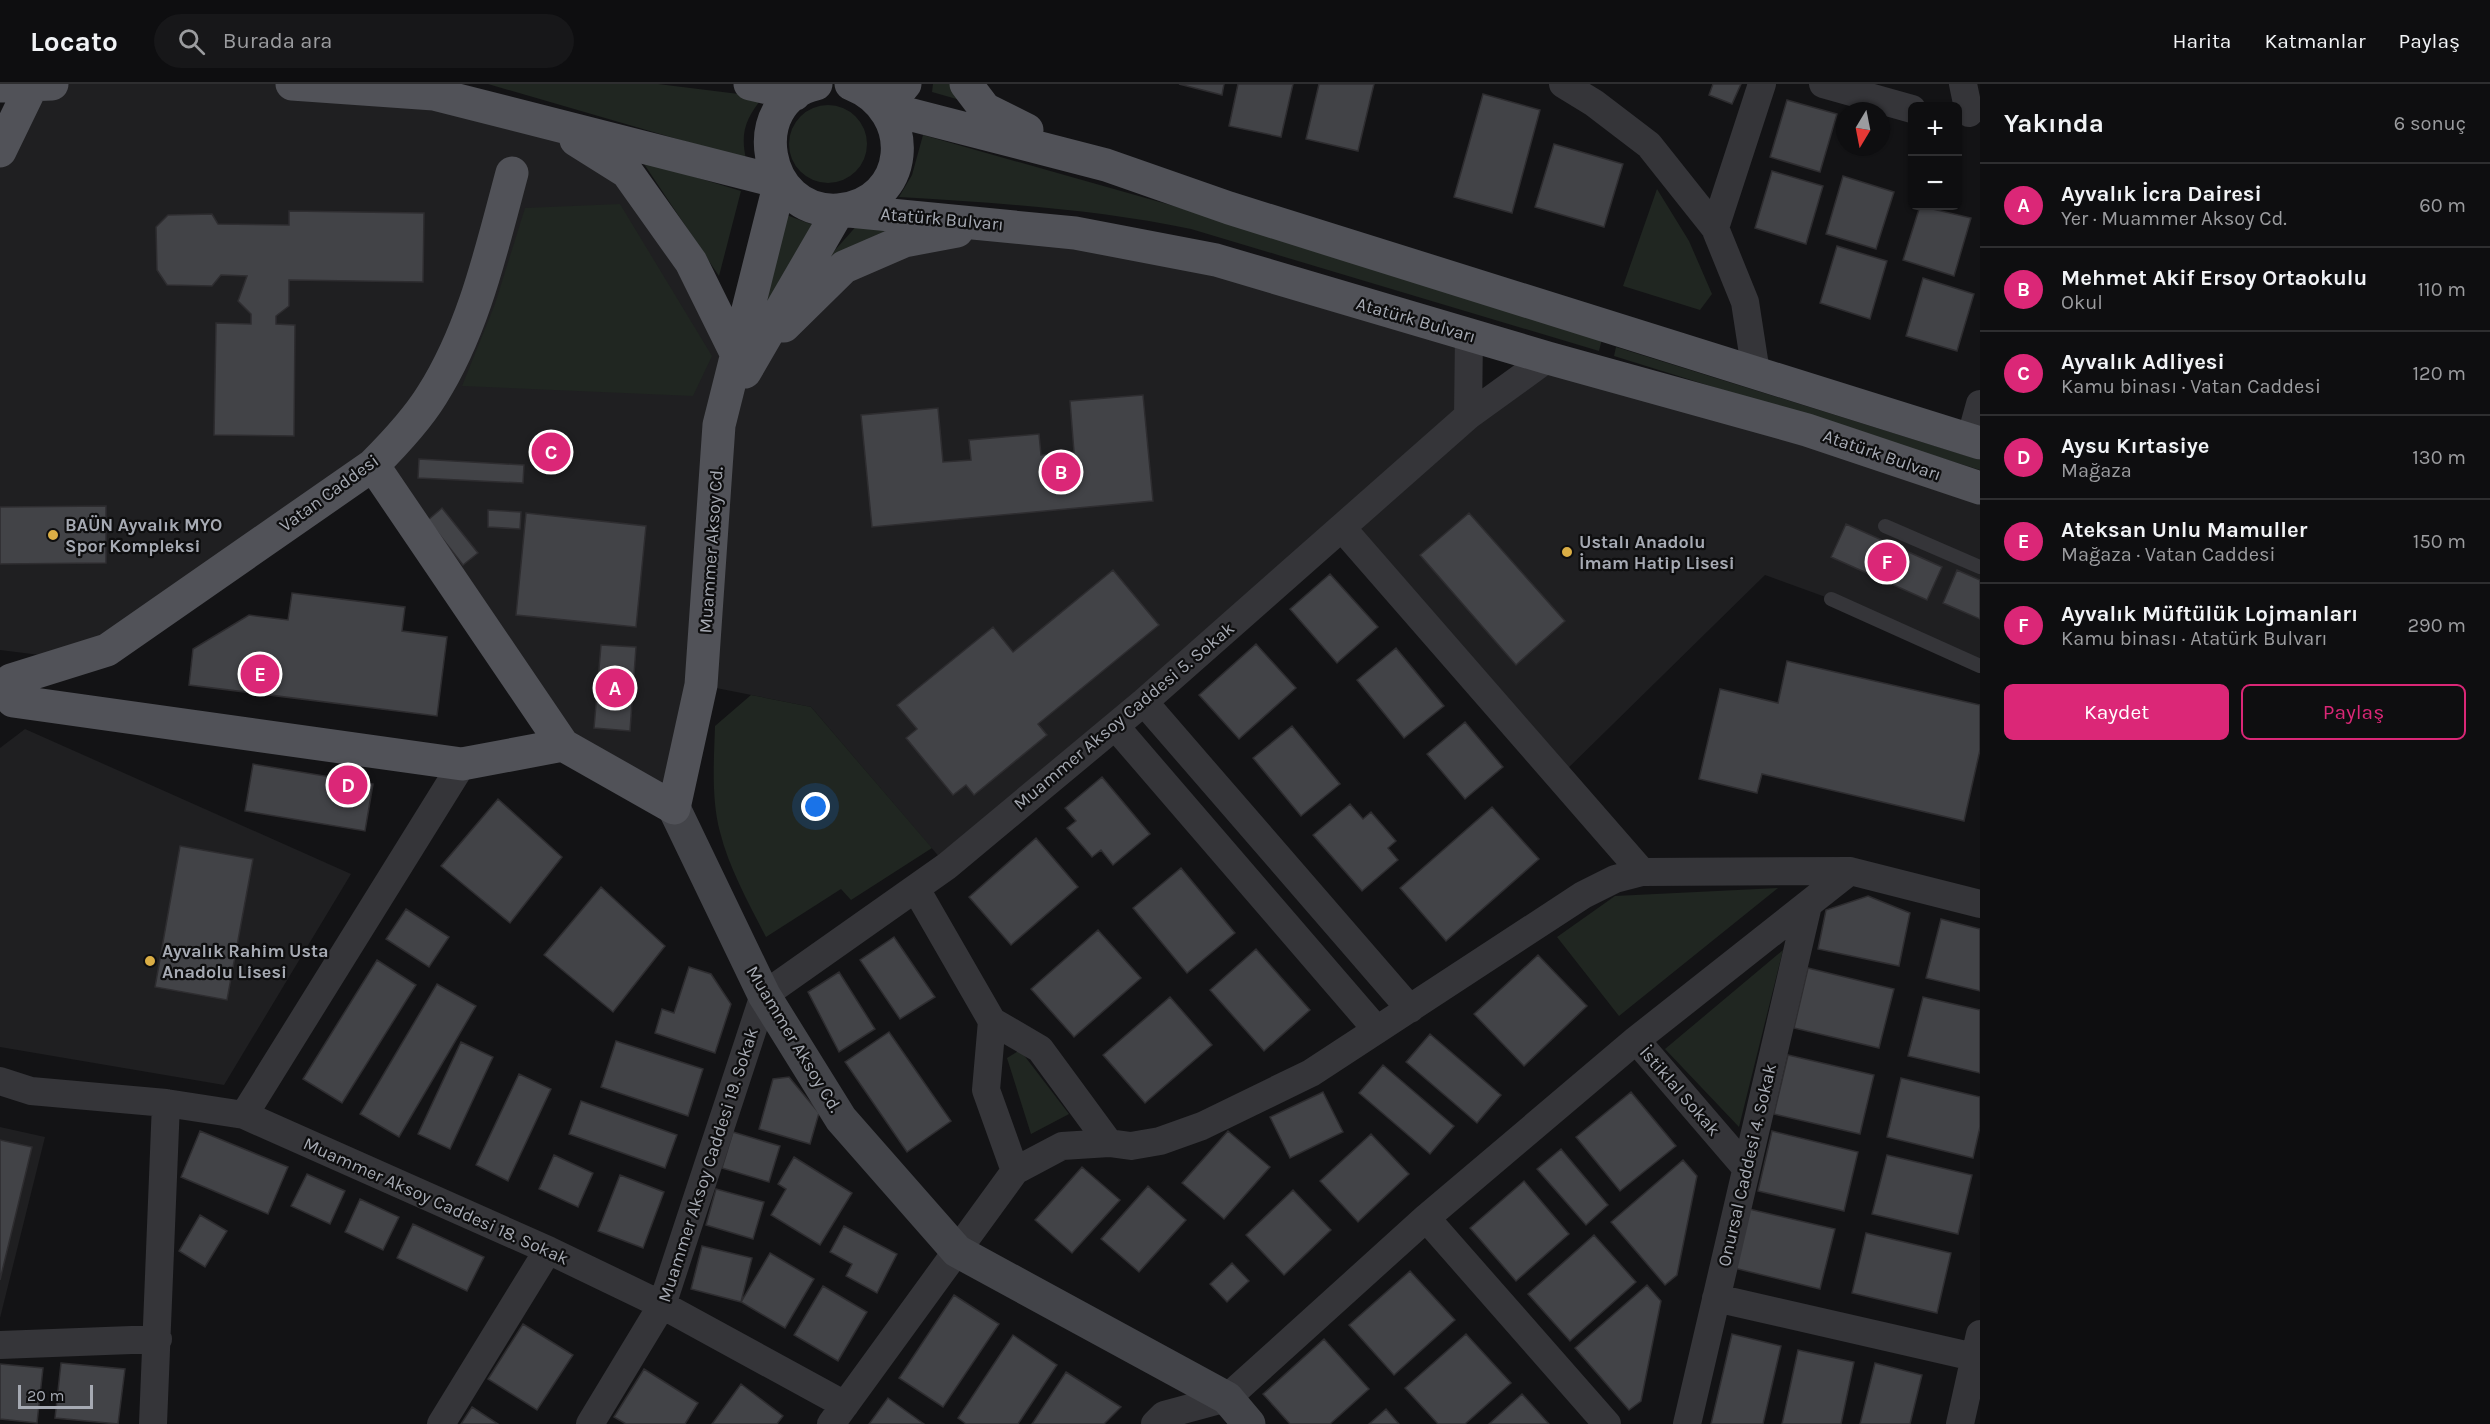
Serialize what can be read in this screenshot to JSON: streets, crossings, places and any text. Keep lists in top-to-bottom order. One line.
{"streets":{"main road":["Atatürk Bulvarı","Vatan Caddesi","Muammer Aksoy Cd."],"street":["Muammer Aksoy Caddesi 5. Sokak","İstiklal Sokak","Muammer Aksoy Caddesi 19. Sokak","Onursal Caddesi 4. Sokak","Muammer Aksoy Caddesi 18. Sokak"]},"crossings":[["Atatürk Bulvarı","Muammer Aksoy Cd."],["Atatürk Bulvarı","Muammer Aksoy Caddesi 5. Sokak"],["Muammer Aksoy Cd.","Muammer Aksoy Caddesi 5. Sokak"],["Muammer Aksoy Cd.","Muammer Aksoy Caddesi 19. Sokak"],["Muammer Aksoy Caddesi 5. Sokak","Muammer Aksoy Caddesi 19. Sokak"],["İstiklal Sokak","Onursal Caddesi 4. Sokak"],["Muammer Aksoy Caddesi 19. Sokak","Muammer Aksoy Caddesi 18. Sokak"]],"places":["BAÜN Ayvalık MYO Spor Kompleksi","Ustalı Anadolu İmam Hatip Lisesi","Ayvalık Rahim Usta Anadolu Lisesi"],"scale_bar":"20 m","north":"bottom","page":{"header":"Locato","search":"Burada ara","nav":["Harita","Katmanlar","Paylaş"],"heading":["Yakında","6 sonuç"],"map_buttons":["+","−"],"list":[{"mark":"A","name":"Ayvalık İcra Dairesi","note":"Yer · Muammer Aksoy Cd.","value":"60 m"},{"mark":"B","name":"Mehmet Akif Ersoy Ortaokulu","note":"Okul","value":"110 m"},{"mark":"C","name":"Ayvalık Adliyesi","note":"Kamu binası · Vatan Caddesi","value":"120 m"},{"mark":"D","name":"Aysu Kırtasiye","note":"Mağaza","value":"130 m"},{"mark":"E","name":"Ateksan Unlu Mamuller","note":"Mağaza · Vatan Caddesi","value":"150 m"},{"mark":"F","name":"Ayvalık Müftülük Lojmanları","note":"Kamu binası · Atatürk Bulvarı","value":"290 m"}],"pins":["C","B","F","E","A","D"],"buttons":["Kaydet","Paylaş"],"scale":"20 m"}}
